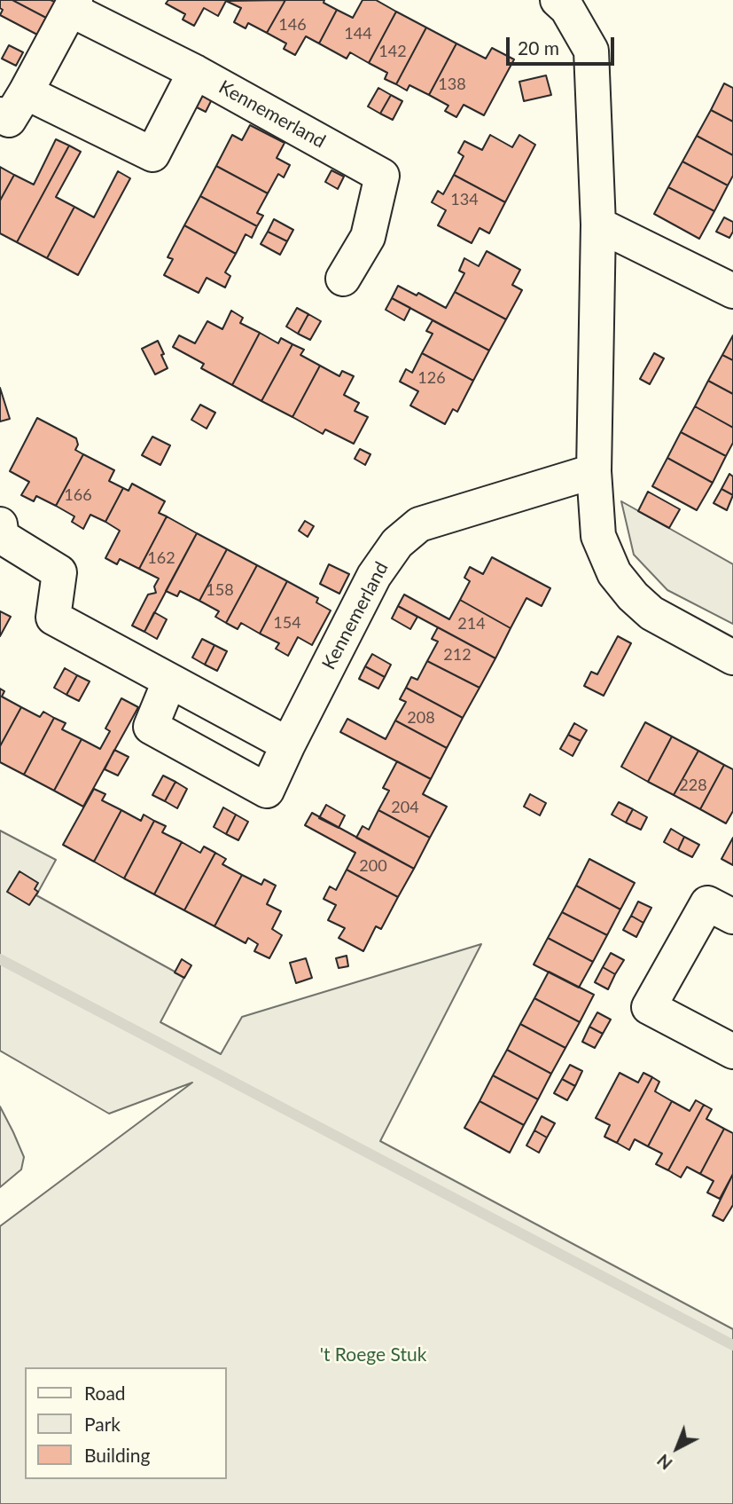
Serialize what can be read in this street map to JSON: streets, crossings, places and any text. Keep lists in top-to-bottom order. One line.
{"streets":{"street":["Kennemerland"]},"parks":["'t Roege Stuk"],"house_numbers":["146","144","142","138","134","126","166","162","158","154","214","212","208","228","204","200"],"legend":["Road","Park","Building"],"scale_bar":"20 m","north":"bottom left"}
